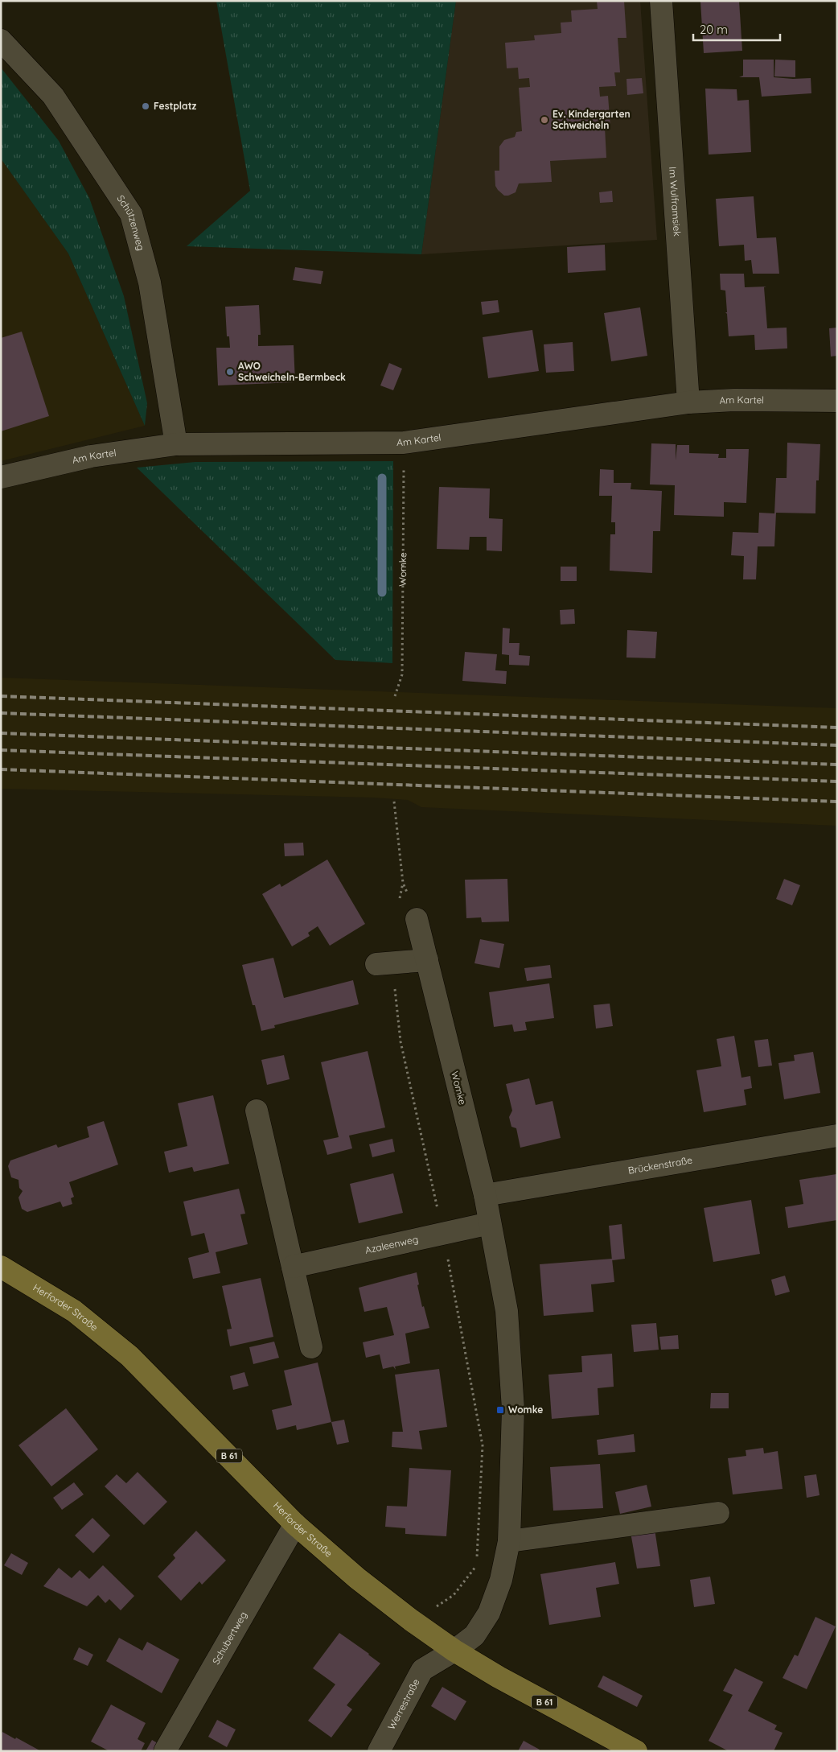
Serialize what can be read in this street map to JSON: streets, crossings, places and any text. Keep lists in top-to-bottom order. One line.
{"streets":{"main road":["Herforder Straße","B 61"],"street":["Im Wulframsiek","Schützenweg","Am Kartel","Womke","Brückenstraße","Azaleenweg","Schubertweg","Werrestraße"]},"crossings":[["Im Wulframsiek","Am Kartel"],["Schützenweg","Am Kartel"],["Am Kartel","Womke"],["Womke","Brückenstraße"],["Womke","Azaleenweg"],["Womke","Herforder Straße"],["Womke","Werrestraße"],["Herforder Straße","Schubertweg"],["Herforder Straße","Werrestraße"]],"places":{"other":["Festplatz","Ev. Kindergarten Schweicheln","AWO Schweicheln-Bermbeck"],"transit":["Womke"]},"scale_bar":"20 m"}
